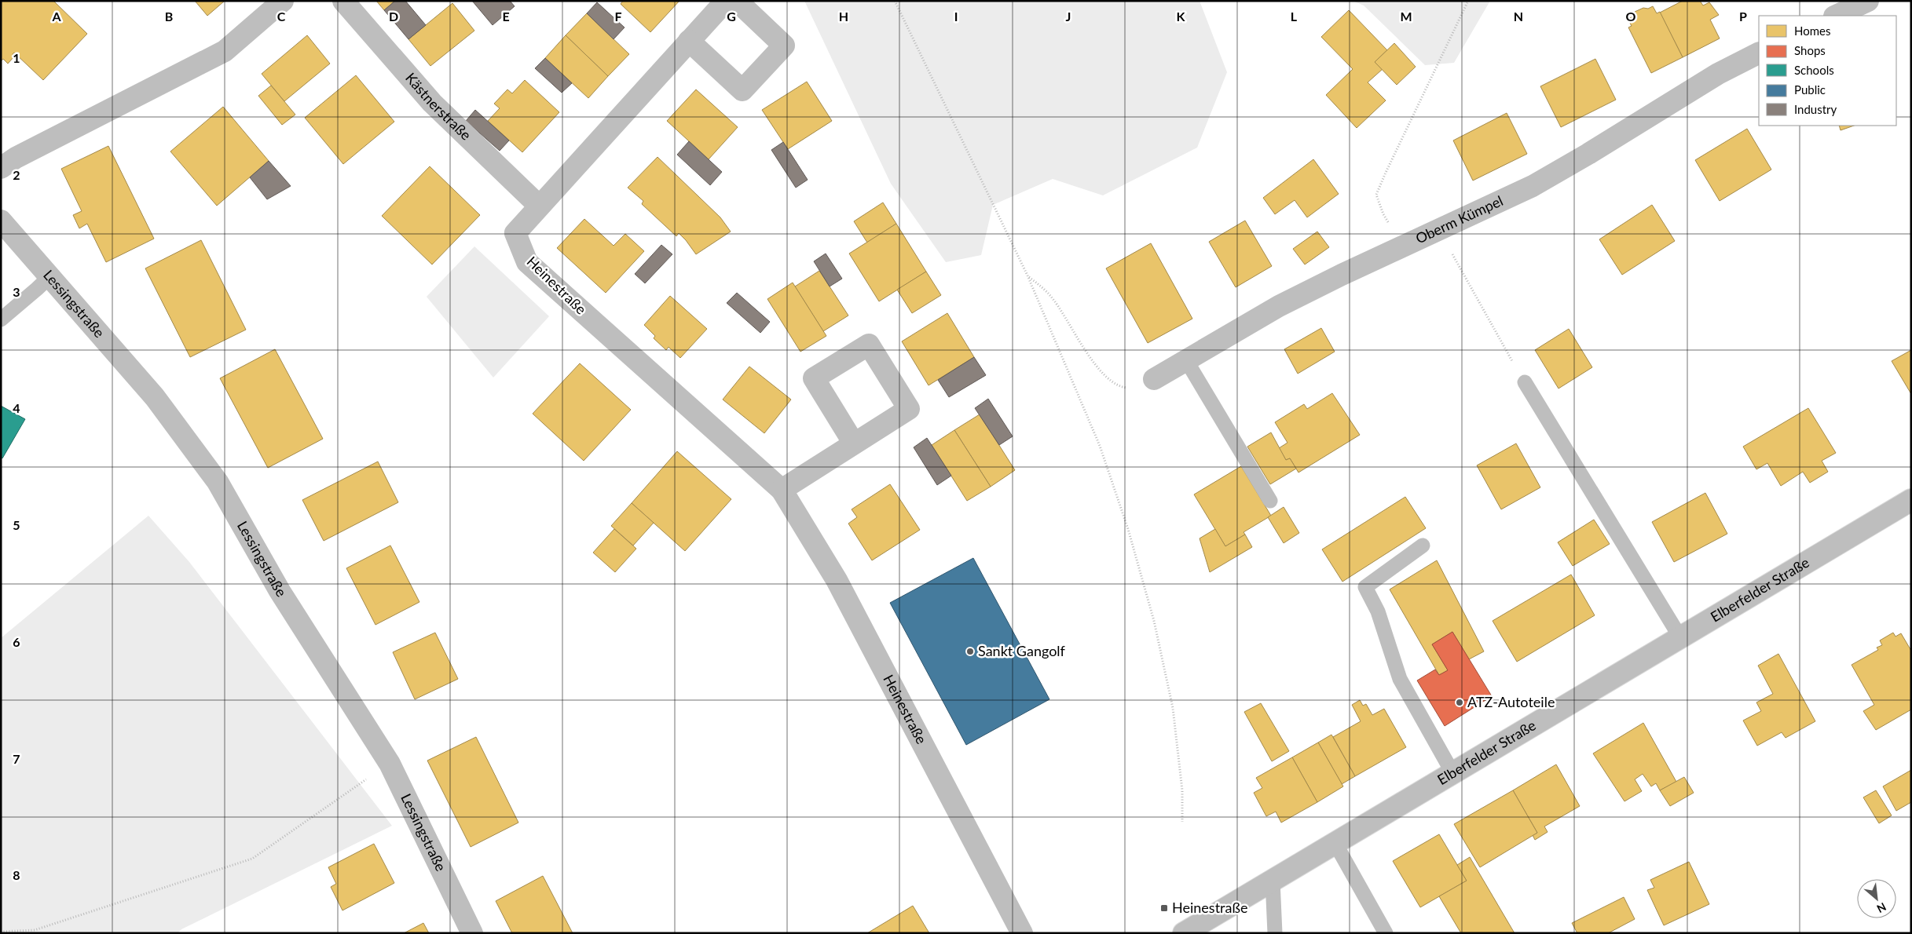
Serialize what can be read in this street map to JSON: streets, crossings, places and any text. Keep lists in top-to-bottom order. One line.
{"streets":{"street":["Kästnerstraße","Oberm Kümpel","Heinestraße","Lessingstraße","Elberfelder Straße"]},"crossings":[["Kästnerstraße","Heinestraße"]],"places":{"other":["Sankt Gangolf","ATZ-Autoteile"],"transit":["Heinestraße"]},"legend":["Homes","Shops","Schools","Public","Industry"],"north":"bottom right","grid":{"columns":["A","B","C","D","E","F","G","H","I","J","K","L","M","N","O","P"],"rows":["1","2","3","4","5","6","7","8"]}}
